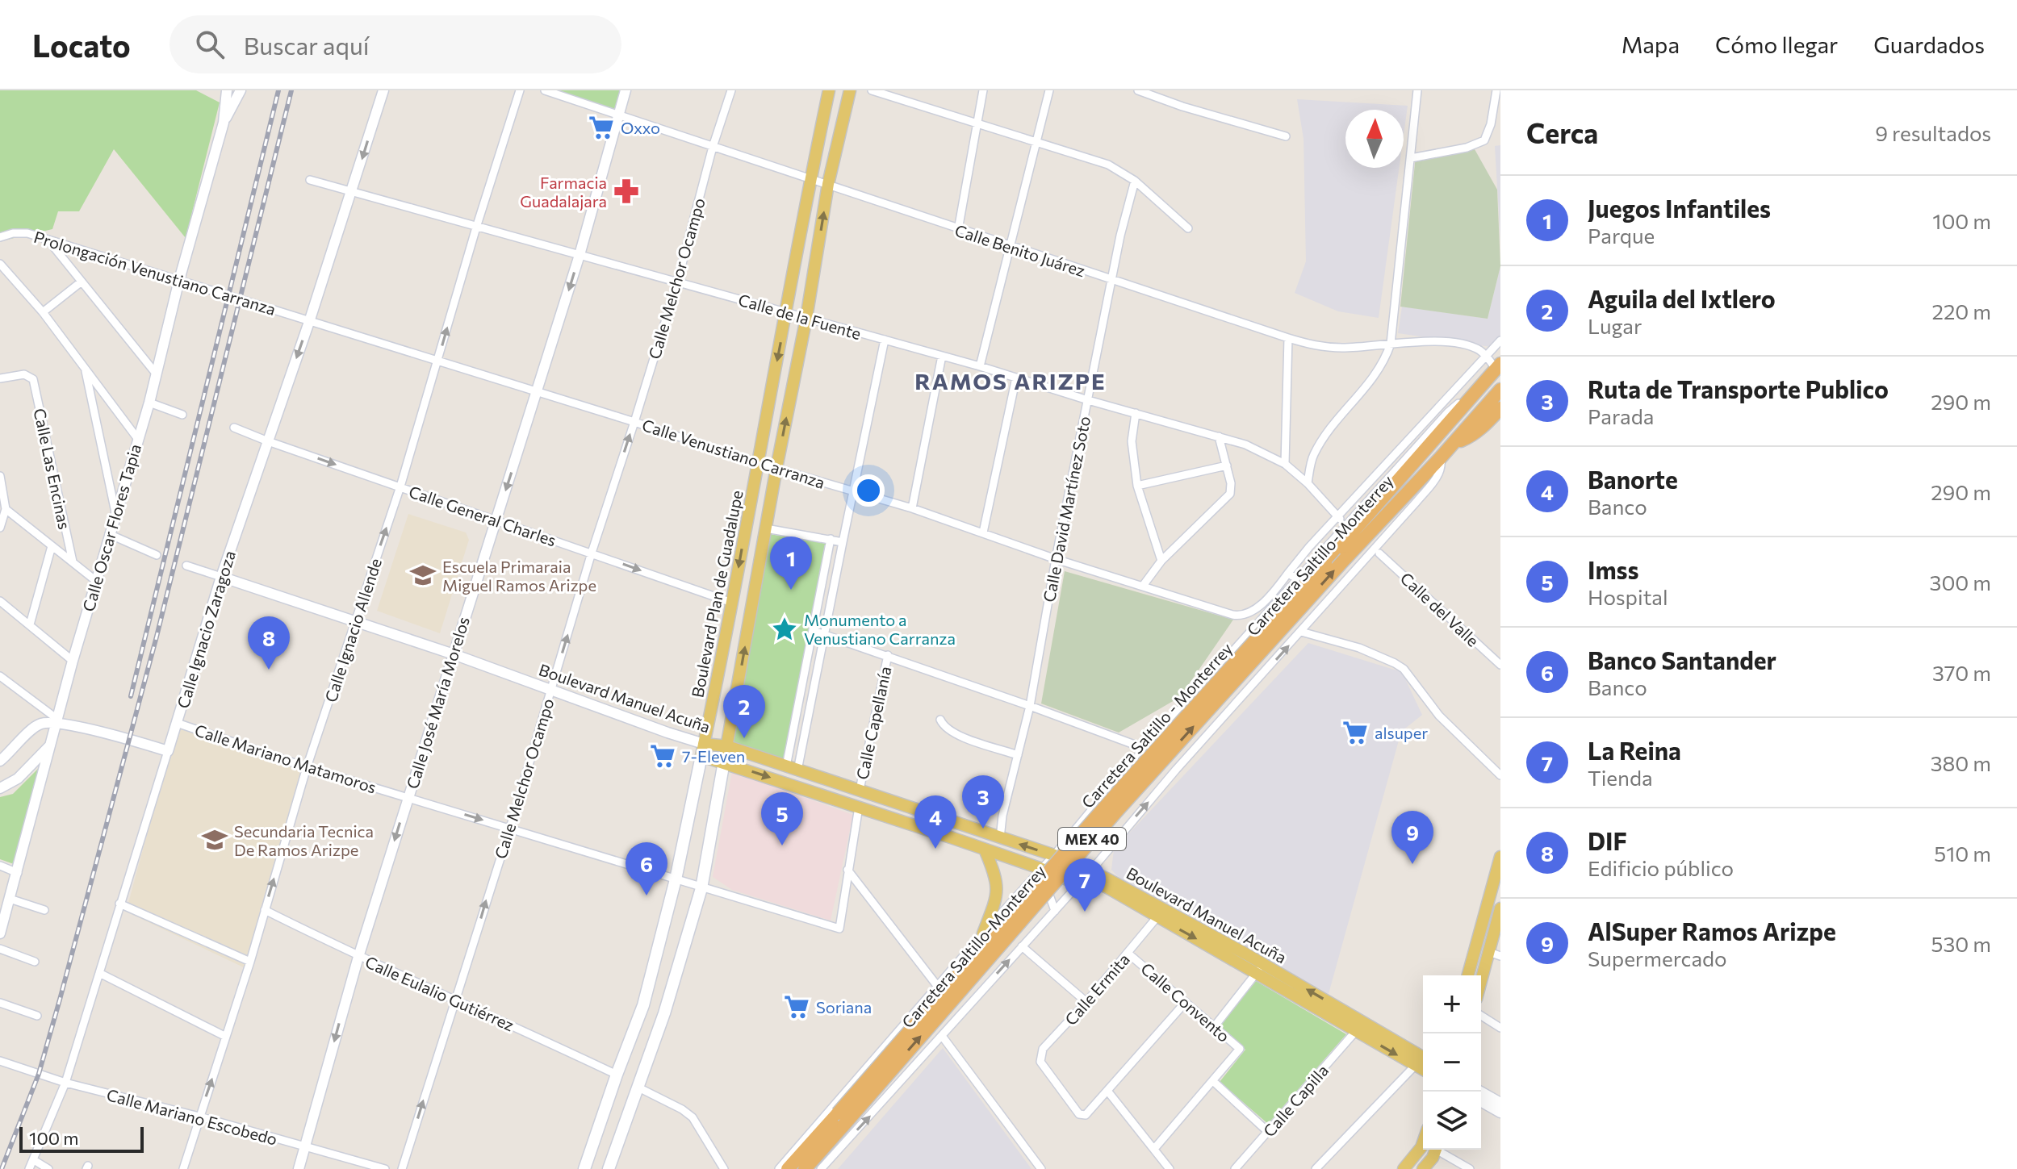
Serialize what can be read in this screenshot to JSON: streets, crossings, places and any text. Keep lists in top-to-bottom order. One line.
{"streets":{"highway":["Carretera Saltillo - Monterrey","MEX 40"],"main road":["Boulevard Plan de Guadalupe","Boulevard Manuel Acuña"],"street":["Calle Benito Juárez","Prolongación Venustiano Carranza","Calle Melchor Ocampo","Calle de la Fuente","Calle Venustiano Carranza","Calle Las Encinas","Calle David Martínez Soto","Calle General Charles","Calle Oscar Flores Tapia","Carretera Saltillo-Monterrey","Calle del Valle","Calle Ignacio Zaragoza","Calle Ignacio Allende","Calle José María Morelos","Calle Capellanía","Calle Mariano Matamoros","Calle Ermita","Calle Eulalio Gutiérrez","Calle Convento","Calle Capilla","Calle Mariano Escobedo"]},"crossings":[["Calle Benito Juárez","Calle Melchor Ocampo"],["Calle Benito Juárez","Calle Venustiano Carranza"],["Calle Benito Juárez","Calle David Martínez Soto"],["Calle Benito Juárez","Boulevard Plan de Guadalupe"],["Calle Benito Juárez","Calle José María Morelos"],["Prolongación Venustiano Carranza","Calle Venustiano Carranza"],["Prolongación Venustiano Carranza","Calle Oscar Flores Tapia"],["Prolongación Venustiano Carranza","Calle Ignacio Zaragoza"],["Calle Melchor Ocampo","Calle de la Fuente"],["Calle Melchor Ocampo","Calle Venustiano Carranza"],["Calle Melchor Ocampo","Calle General Charles"],["Calle Melchor Ocampo","Boulevard Manuel Acuña"],["Calle Melchor Ocampo","Calle Mariano Matamoros"],["Calle Melchor Ocampo","Calle Eulalio Gutiérrez"],["Calle de la Fuente","Calle Venustiano Carranza"],["Calle de la Fuente","Calle David Martínez Soto"],["Calle de la Fuente","Boulevard Plan de Guadalupe"],["Calle de la Fuente","Calle Ignacio Zaragoza"],["Calle de la Fuente","Calle Ignacio Allende"],["Calle de la Fuente","Calle José María Morelos"],["Calle Venustiano Carranza","Calle David Martínez Soto"],["Calle Venustiano Carranza","Boulevard Plan de Guadalupe"],["Calle Venustiano Carranza","Calle Ignacio Zaragoza"],["Calle Venustiano Carranza","Calle Ignacio Allende"],["Calle Venustiano Carranza","Calle José María Morelos"],["Calle David Martínez Soto","Boulevard Manuel Acuña"],["Calle General Charles","Boulevard Plan de Guadalupe"],["Calle General Charles","Calle Ignacio Zaragoza"],["Calle General Charles","Calle Ignacio Allende"],["Calle General Charles","Calle José María Morelos"],["Carretera Saltillo-Monterrey","Boulevard Manuel Acuña"],["Carretera Saltillo-Monterrey","Carretera Saltillo - Monterrey"],["Boulevard Plan de Guadalupe","Boulevard Manuel Acuña"],["Boulevard Plan de Guadalupe","Calle Mariano Matamoros"],["Boulevard Plan de Guadalupe","Calle Eulalio Gutiérrez"],["Calle Ignacio Zaragoza","Boulevard Manuel Acuña"],["Calle Ignacio Zaragoza","Calle Mariano Matamoros"],["Calle Ignacio Zaragoza","Calle Mariano Escobedo"],["Calle Ignacio Allende","Boulevard Manuel Acuña"],["Calle Ignacio Allende","Calle Mariano Matamoros"],["Calle Ignacio Allende","Calle Eulalio Gutiérrez"],["Calle Ignacio Allende","Calle Mariano Escobedo"],["Boulevard Manuel Acuña","Calle José María Morelos"],["Boulevard Manuel Acuña","Calle Capellanía"],["Boulevard Manuel Acuña","Calle Ermita"],["Boulevard Manuel Acuña","Calle Capilla"],["Calle José María Morelos","Calle Mariano Matamoros"],["Calle José María Morelos","Calle Eulalio Gutiérrez"],["Calle José María Morelos","Calle Mariano Escobedo"],["Calle Ermita","Calle Convento"]],"one_way":["Calle Melchor Ocampo","Calle General Charles","Calle Ignacio Allende","Calle José María Morelos"],"districts":["RAMOS ARIZPE"],"places":{"supermarket":["Oxxo","alsuper","7-Eleven","Soriana"],"pharmacy":["Farmacia Guadalajara"],"school or university":["Escuela Primaraia Miguel Ramos Arizpe","Secundaria Tecnica De Ramos Arizpe"],"place":["Monumento a Venustiano Carranza"]},"scale_bar":"100 m","north":"top","page":{"header":"Locato","search":"Buscar aquí","nav":["Mapa","Cómo llegar","Guardados"],"heading":["Cerca","9 resultados"],"list":[{"mark":"1","name":"Juegos Infantiles","note":"Parque","value":"100 m"},{"mark":"2","name":"Aguila del Ixtlero","note":"Lugar","value":"220 m"},{"mark":"3","name":"Ruta de Transporte Publico","note":"Parada","value":"290 m"},{"mark":"4","name":"Banorte","note":"Banco","value":"290 m"},{"mark":"5","name":"Imss","note":"Hospital","value":"300 m"},{"mark":"6","name":"Banco Santander","note":"Banco","value":"370 m"},{"mark":"7","name":"La Reina","note":"Tienda","value":"380 m"},{"mark":"8","name":"DIF","note":"Edificio público","value":"510 m"},{"mark":"9","name":"AlSuper Ramos Arizpe","note":"Supermercado","value":"530 m"}],"pins":["1","8","2","3","5","4","9","6","7"],"map_buttons":["+","−"],"scale":"100 m"}}
